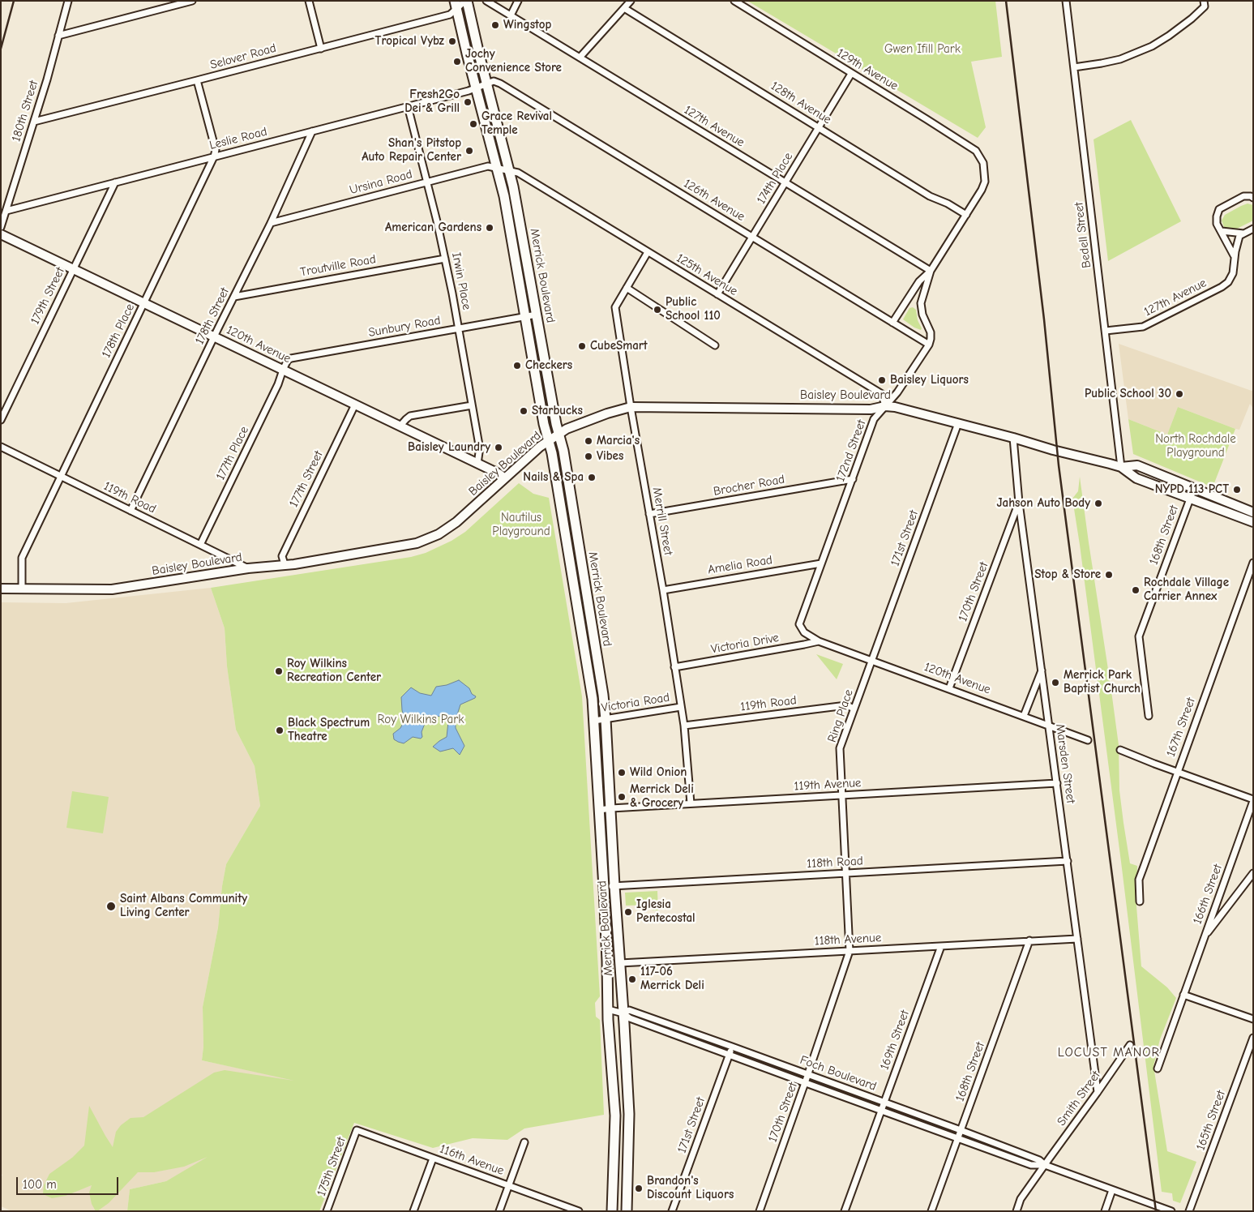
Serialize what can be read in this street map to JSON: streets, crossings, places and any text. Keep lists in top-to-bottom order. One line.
{"streets":{"main road":["Merrick Boulevard"],"street":["Selover Road","129th Avenue","128th Avenue","180th Street","127th Avenue","Leslie Road","174th Place","Ursina Road","126th Avenue","Bedell Street","Troutville Road","125th Avenue","Irwin Place","179th Street","178th Street","Sunbury Road","178th Place","120th Avenue","Baisley Boulevard","172nd Street","177th Place","177th Street","Brocher Road","119th Road","Merrill Street","168th Street","171st Street","Amelia Road","170th Street","Victoria Drive","Victoria Road","Ring Place","167th Street","Marsden Street","119th Avenue","118th Road","166th Street","118th Avenue","169th Street","Foch Boulevard","Smith Street","165th Street","116th Avenue","175th Street"]},"crossings":[["Selover Road","180th Street"],["Selover Road","Merrick Boulevard"],["129th Avenue","128th Avenue"],["129th Avenue","174th Place"],["128th Avenue","174th Place"],["180th Street","Leslie Road"],["127th Avenue","174th Place"],["127th Avenue","Bedell Street"],["Leslie Road","126th Avenue"],["Leslie Road","Merrick Boulevard"],["Leslie Road","Irwin Place"],["Leslie Road","179th Street"],["Leslie Road","178th Street"],["Leslie Road","178th Place"],["174th Place","126th Avenue"],["174th Place","125th Avenue"],["Ursina Road","125th Avenue"],["Ursina Road","Merrick Boulevard"],["Ursina Road","Irwin Place"],["Ursina Road","178th Street"],["126th Avenue","Merrick Boulevard"],["126th Avenue","172nd Street"],["Bedell Street","Baisley Boulevard"],["Troutville Road","Irwin Place"],["Troutville Road","178th Street"],["125th Avenue","Merrick Boulevard"],["125th Avenue","Baisley Boulevard"],["125th Avenue","172nd Street"],["125th Avenue","Merrill Street"],["Merrick Boulevard","Sunbury Road"],["Merrick Boulevard","Baisley Boulevard"],["Merrick Boulevard","Victoria Road"],["Merrick Boulevard","119th Avenue"],["Merrick Boulevard","118th Road"],["Merrick Boulevard","118th Avenue"],["Merrick Boulevard","Foch Boulevard"],["Irwin Place","Sunbury Road"],["Irwin Place","120th Avenue"],["179th Street","120th Avenue"],["178th Street","120th Avenue"],["178th Street","119th Road"],["Sunbury Road","120th Avenue"],["Sunbury Road","177th Place"],["178th Place","120th Avenue"],["178th Place","Baisley Boulevard"],["178th Place","119th Road"],["120th Avenue","Baisley Boulevard"],["120th Avenue","172nd Street"],["120th Avenue","177th Place"],["120th Avenue","177th Street"],["120th Avenue","171st Street"],["120th Avenue","170th Street"],["120th Avenue","Victoria Drive"],["120th Avenue","Ring Place"],["120th Avenue","Marsden Street"],["Baisley Boulevard","172nd Street"],["Baisley Boulevard","177th Street"],["Baisley Boulevard","119th Road"],["Baisley Boulevard","Merrill Street"],["Baisley Boulevard","168th Street"],["Baisley Boulevard","171st Street"],["Baisley Boulevard","Marsden Street"],["172nd Street","Brocher Road"],["172nd Street","Amelia Road"],["172nd Street","Victoria Drive"],["177th Place","119th Road"],["Brocher Road","Merrill Street"],["119th Road","Merrill Street"],["119th Road","Ring Place"],["Merrill Street","Amelia Road"],["Merrill Street","Victoria Drive"],["Merrill Street","Victoria Road"],["Merrill Street","119th Avenue"],["168th Street","118th Avenue"],["168th Street","Foch Boulevard"],["171st Street","Ring Place"],["171st Street","Foch Boulevard"],["170th Street","Ring Place"],["170th Street","Marsden Street"],["170th Street","118th Avenue"],["170th Street","Foch Boulevard"],["Ring Place","119th Avenue"],["Ring Place","118th Road"],["Ring Place","118th Avenue"],["Marsden Street","119th Avenue"],["Marsden Street","118th Road"],["Marsden Street","118th Avenue"],["Marsden Street","Smith Street"],["118th Avenue","169th Street"],["169th Street","Foch Boulevard"],["Foch Boulevard","Smith Street"],["116th Avenue","175th Street"]],"districts":["LOCUST MANOR"],"parks":["Gwen Ifill Park","North Rochdale Playground","Nautilus Playground","Roy Wilkins Park"],"places":["Wingstop","Tropical Vybz","Jochy Convenience Store","Fresh2Go Dei & Grill","Grace Revival Temple","Shan's Pitstop Auto Repair Center","American Gardens","Public School 110","CubeSmart","Checkers","Baisley Liquors","Public School 30","Starbucks","Marcia's","Baisley Laundry","Vibes","Nails & Spa","NYPD 113 PCT","Jahson Auto Body","Stop & Store","Rochdale Village Carrier Annex","Roy Wilkins Recreation Center","Merrick Park Baptist Church","Black Spectrum Theatre","Wild Onion","Merrick Deli & Grocery","Saint Albans Community Living Center","Iglesia Pentecostal","117-06 Merrick Deli","Brandon's Discount Liquors"],"scale_bar":"100 m"}
